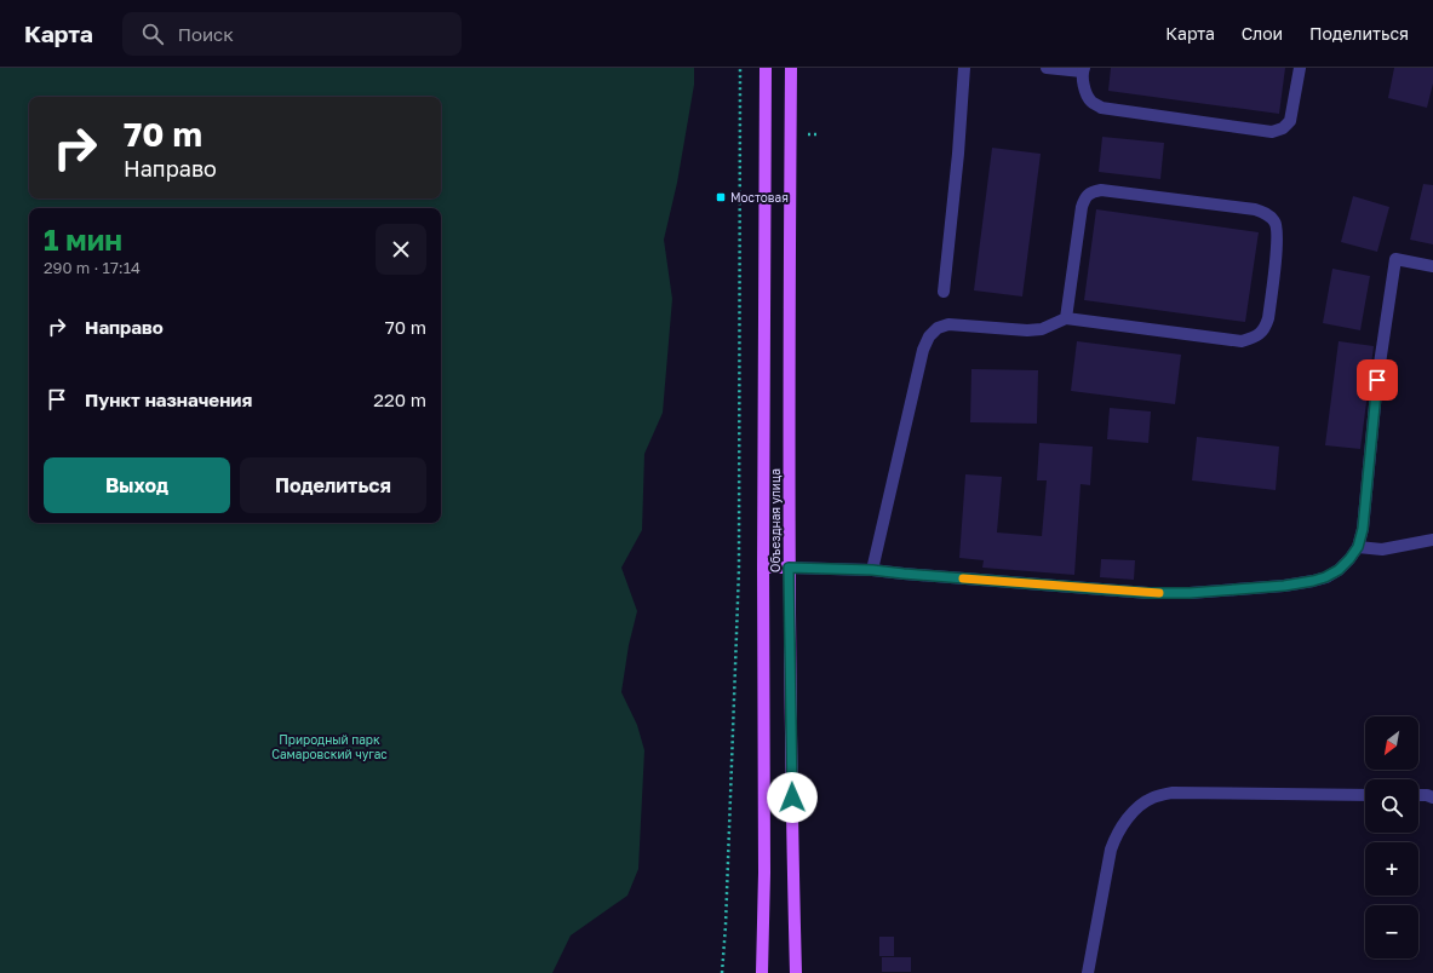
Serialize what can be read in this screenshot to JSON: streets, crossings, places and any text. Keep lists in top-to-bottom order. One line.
{"streets":{"main road":["Объездная улица"]},"parks":["Природный парк Самаровский чугас"],"places":{"transit":["Мостовая"]},"north":"bottom left","page":{"header":"Карта","search":"Поиск","nav":["Карта","Слои","Поделиться"],"turn":["70 m","Направо"],"heading":["1 мин","290 m · 17:14"],"list":[{"name":"Направо","value":"70 m"},{"name":"Пункт назначения","value":"220 m"}],"buttons":["Выход","Поделиться"],"map_buttons":["+","−"]}}
